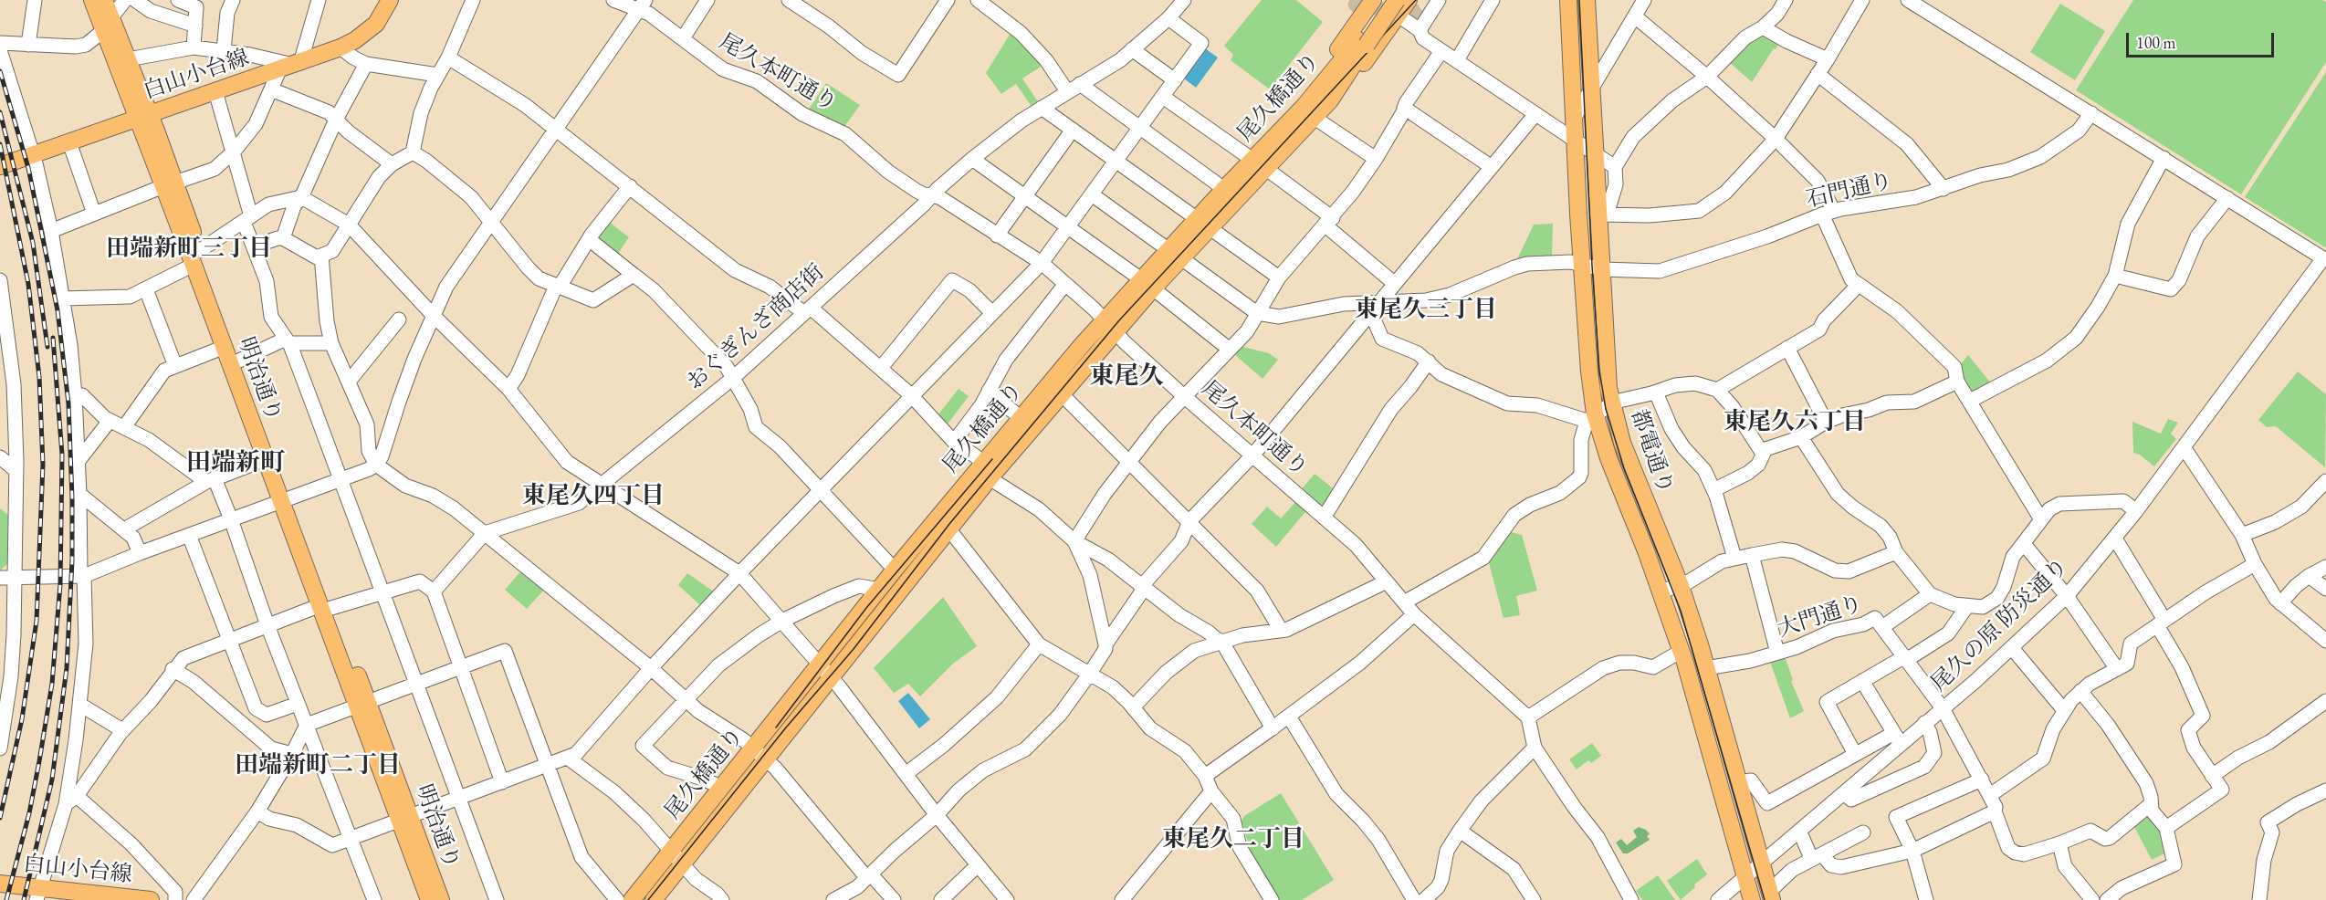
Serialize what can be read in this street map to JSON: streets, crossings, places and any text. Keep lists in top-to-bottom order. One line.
{"streets":{"main road":["白山小台線","尾久橋通り","明治通り","都電通り"],"street":["尾久本町通り","石門通り","おぐぎんざ商店街","大門通り","尾久の原 防災通り"]},"crossings":[["尾久本町通り","尾久橋通り"],["尾久本町通り","おぐぎんざ商店街"],["白山小台線","明治通り"],["石門通り","都電通り"],["都電通り","大門通り"],["都電通り","尾久の原 防災通り"]],"districts":["田端新町三丁目","東尾久三丁目","東尾久","東尾久六丁目","田端新町","東尾久四丁目","田端新町二丁目","東尾久二丁目"],"scale_bar":"100 m"}
